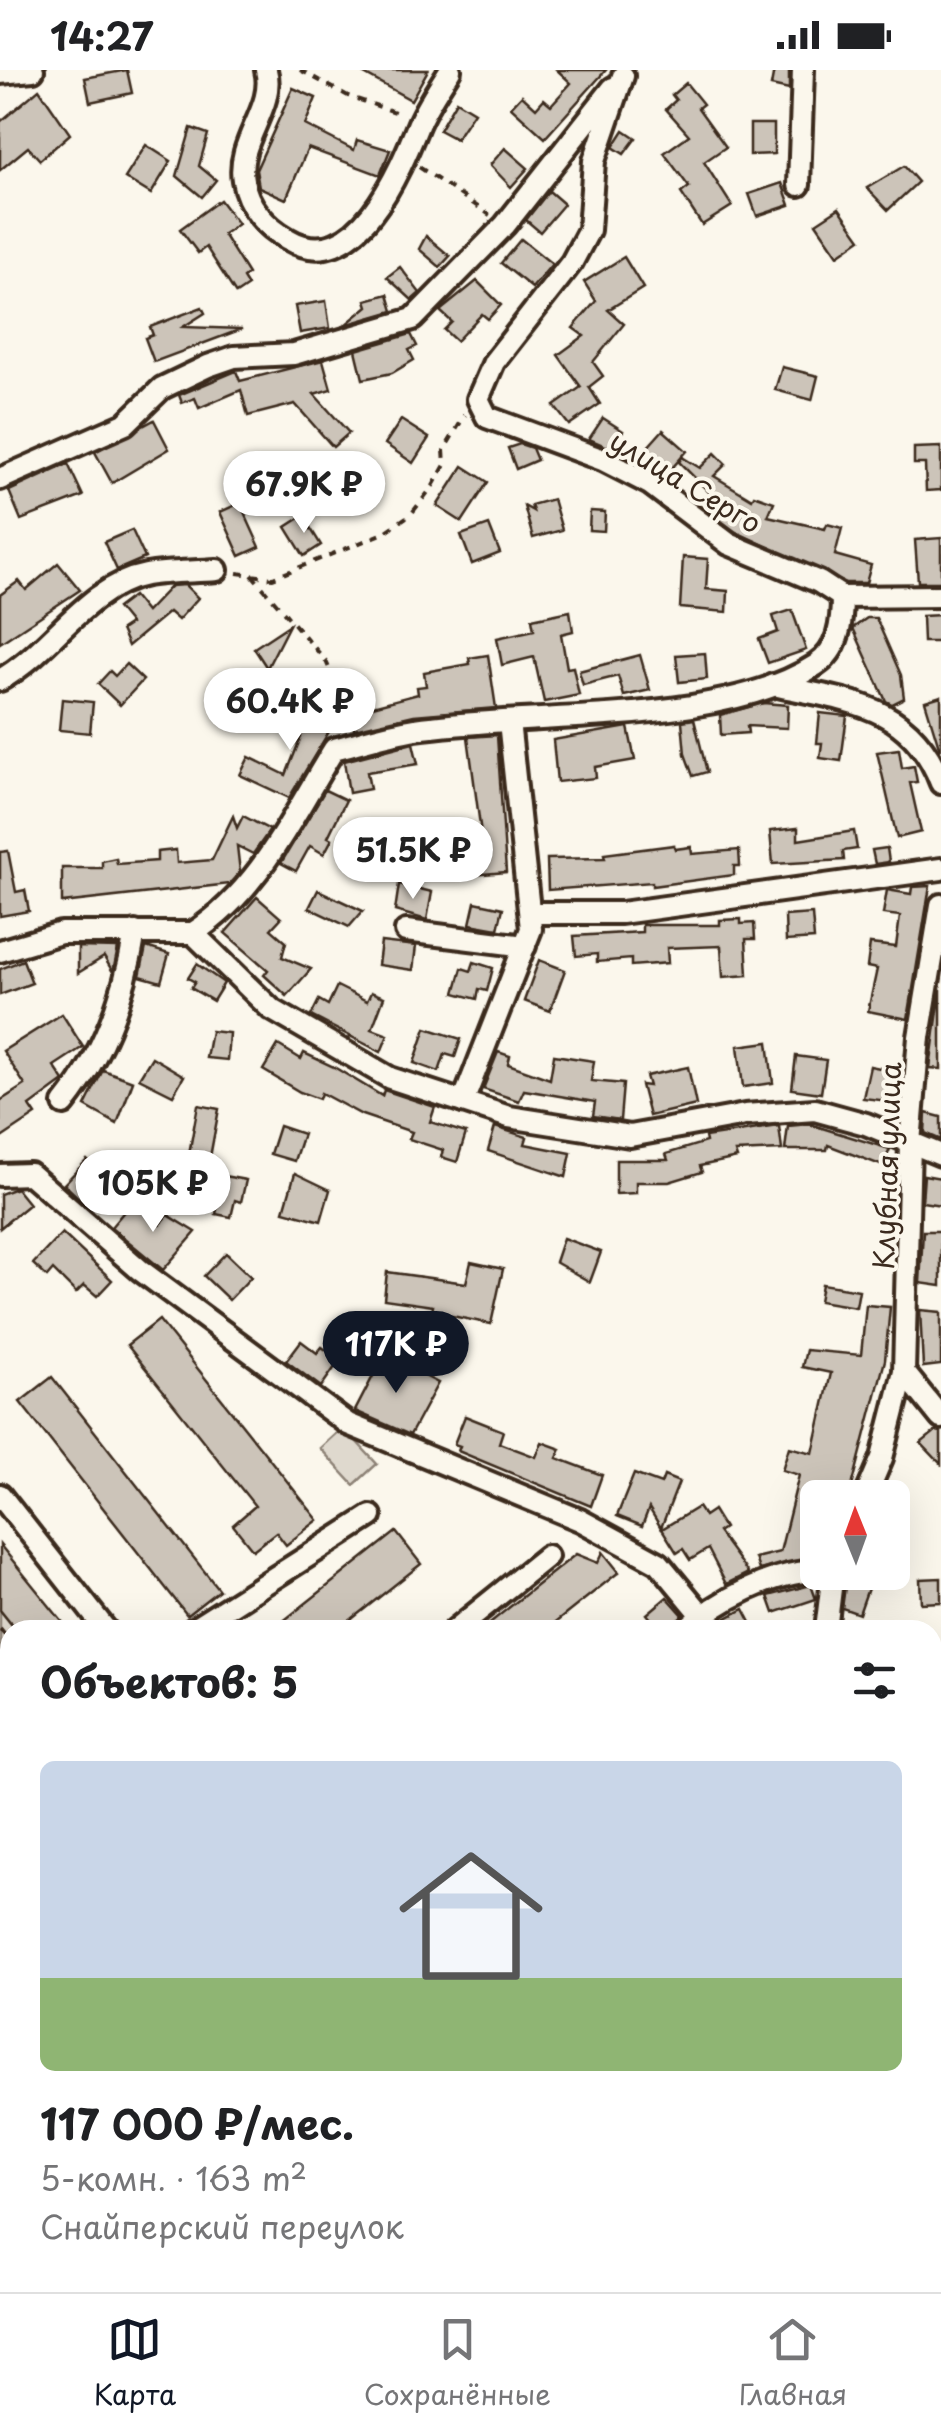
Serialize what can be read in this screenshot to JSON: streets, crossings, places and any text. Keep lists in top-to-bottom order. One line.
{"streets":{"street":["улица Серго","Клубная улица"]},"north":"top","page":{"status":"14:27","price":["67.9K ₽","60.4K ₽","51.5K ₽","105K ₽","117K ₽"],"heading":"Объектов: 5","list":[{"name":"117 000 ₽/мес.","note":"5-комн. · 163 m² · Снайперский переулок"}],"tabs":["Карта","Сохранённые","Главная"]}}
